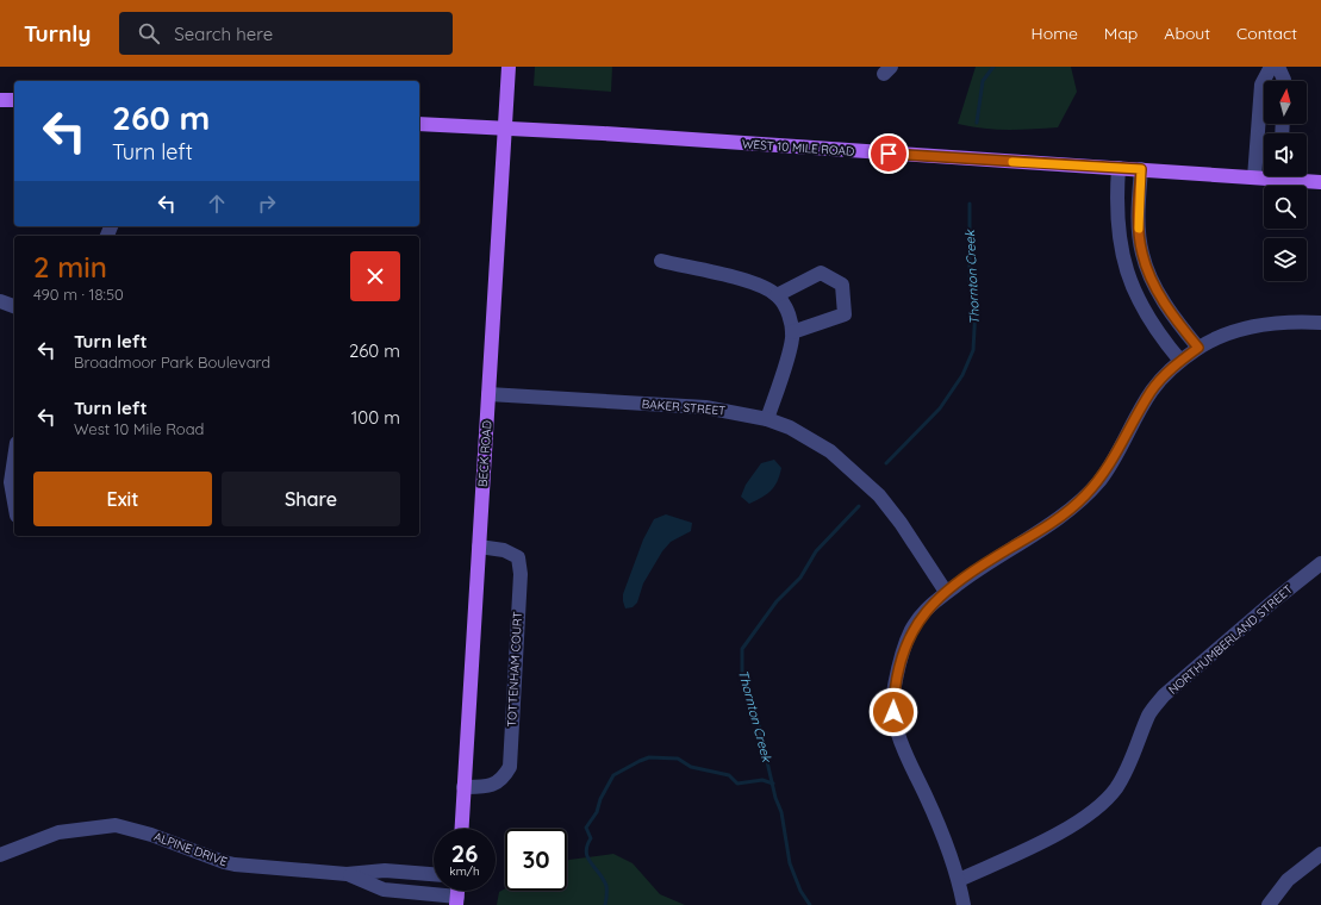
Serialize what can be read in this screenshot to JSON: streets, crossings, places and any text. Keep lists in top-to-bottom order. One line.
{"streets":{"main road":["WEST 10 MILE ROAD","BECK ROAD"],"street":["BAKER STREET","NORTHUMBERLAND STREET","TOTTENHAM COURT","ALPINE DRIVE"]},"crossings":[["WEST 10 MILE ROAD","BECK ROAD"],["BAKER STREET","BECK ROAD"],["BECK ROAD","TOTTENHAM COURT"]],"water":["Thornton Creek"],"north":"top","page":{"header":"Turnly","search":"Search here","nav":["Home","Map","About","Contact"],"turn":["260 m","Turn left"],"heading":["2 min","490 m · 18:50"],"list":[{"name":"Turn left","note":"Broadmoor Park Boulevard","value":"260 m"},{"name":"Turn left","note":"West 10 Mile Road","value":"100 m"}],"buttons":["Exit","Share"],"speed":"26 km/h","limit":"30"}}
